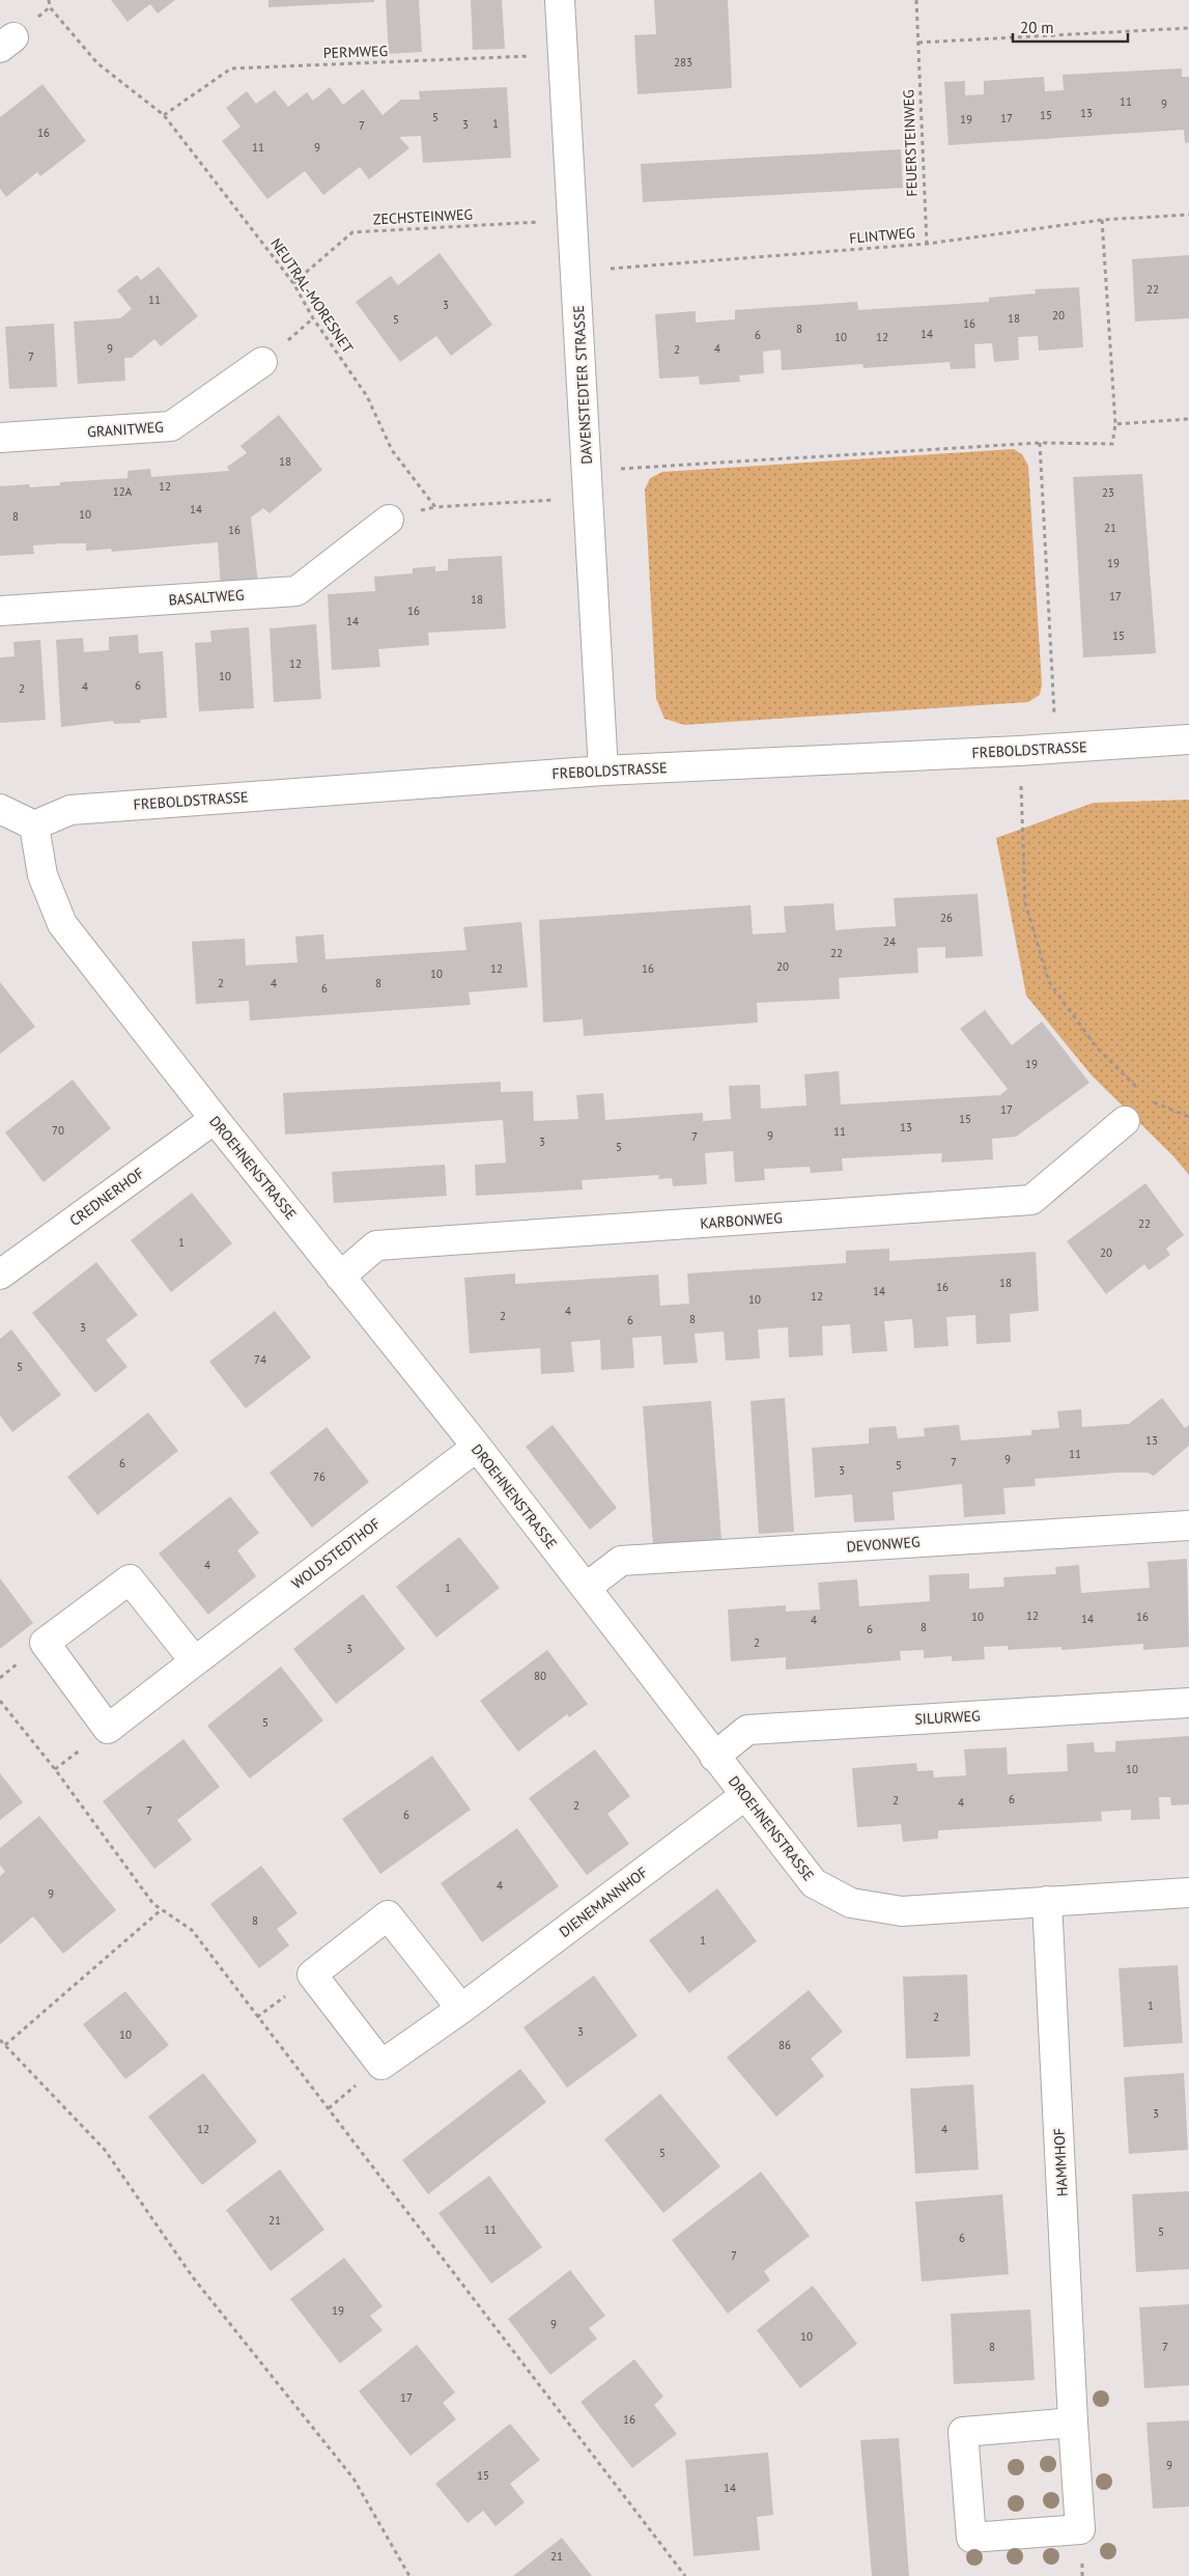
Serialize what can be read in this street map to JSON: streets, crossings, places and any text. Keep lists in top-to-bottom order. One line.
{"streets":{"street":["DAVENSTEDTER STRASSE","GRANITWEG","BASALTWEG","FREBOLDSTRASSE","DROEHNENSTRASSE","CREDNERHOF","KARBONWEG","DEVONWEG","WOLDSTEDTHOF","SILURWEG","DIENEMANNHOF","HAMMHOF"],"path":["PERMWEG","FEUERSTEINWEG","ZECHSTEINWEG","FLINTWEG","NEUTRAL-MORESNET"]},"crossings":[["PERMWEG","NEUTRAL-MORESNET"],["PERMWEG","DAVENSTEDTER STRASSE"],["FEUERSTEINWEG","FLINTWEG"],["ZECHSTEINWEG","NEUTRAL-MORESNET"],["ZECHSTEINWEG","DAVENSTEDTER STRASSE"],["FLINTWEG","DAVENSTEDTER STRASSE"],["NEUTRAL-MORESNET","DAVENSTEDTER STRASSE"],["DAVENSTEDTER STRASSE","FREBOLDSTRASSE"],["FREBOLDSTRASSE","DROEHNENSTRASSE"],["DROEHNENSTRASSE","CREDNERHOF"],["DROEHNENSTRASSE","KARBONWEG"],["DROEHNENSTRASSE","DEVONWEG"],["DROEHNENSTRASSE","WOLDSTEDTHOF"],["DROEHNENSTRASSE","SILURWEG"],["DROEHNENSTRASSE","DIENEMANNHOF"],["DROEHNENSTRASSE","HAMMHOF"]],"house_numbers":["283","11","9","13","15","5","17","19","1","3","7","16","11","9","22","11","3","20","18","5","16","8","14","6","10","12","9","4","2","7","18","12","12A","23","14","10","8","21","16","19","17","18","16","14","15","12","10","6","4","2","26","24","22","20","12","16","10","2","4","8","6","19","17","15","13","70","11","9","7","3","5","22","1","20","18","16","14","12","10","4","2","8","6","3","74","5","13","11","9","7","6","5","3","76","4","1","12","10","16","14","4","8","6","2","3","80","5","10","6","2","4","2","7","6","4","9","8","1","1","2","3","10","86","3","12","4","5","21","11","5","6","7","19","9","10","8","7","17","16","9","15","14","21"],"scale_bar":"20 m"}
